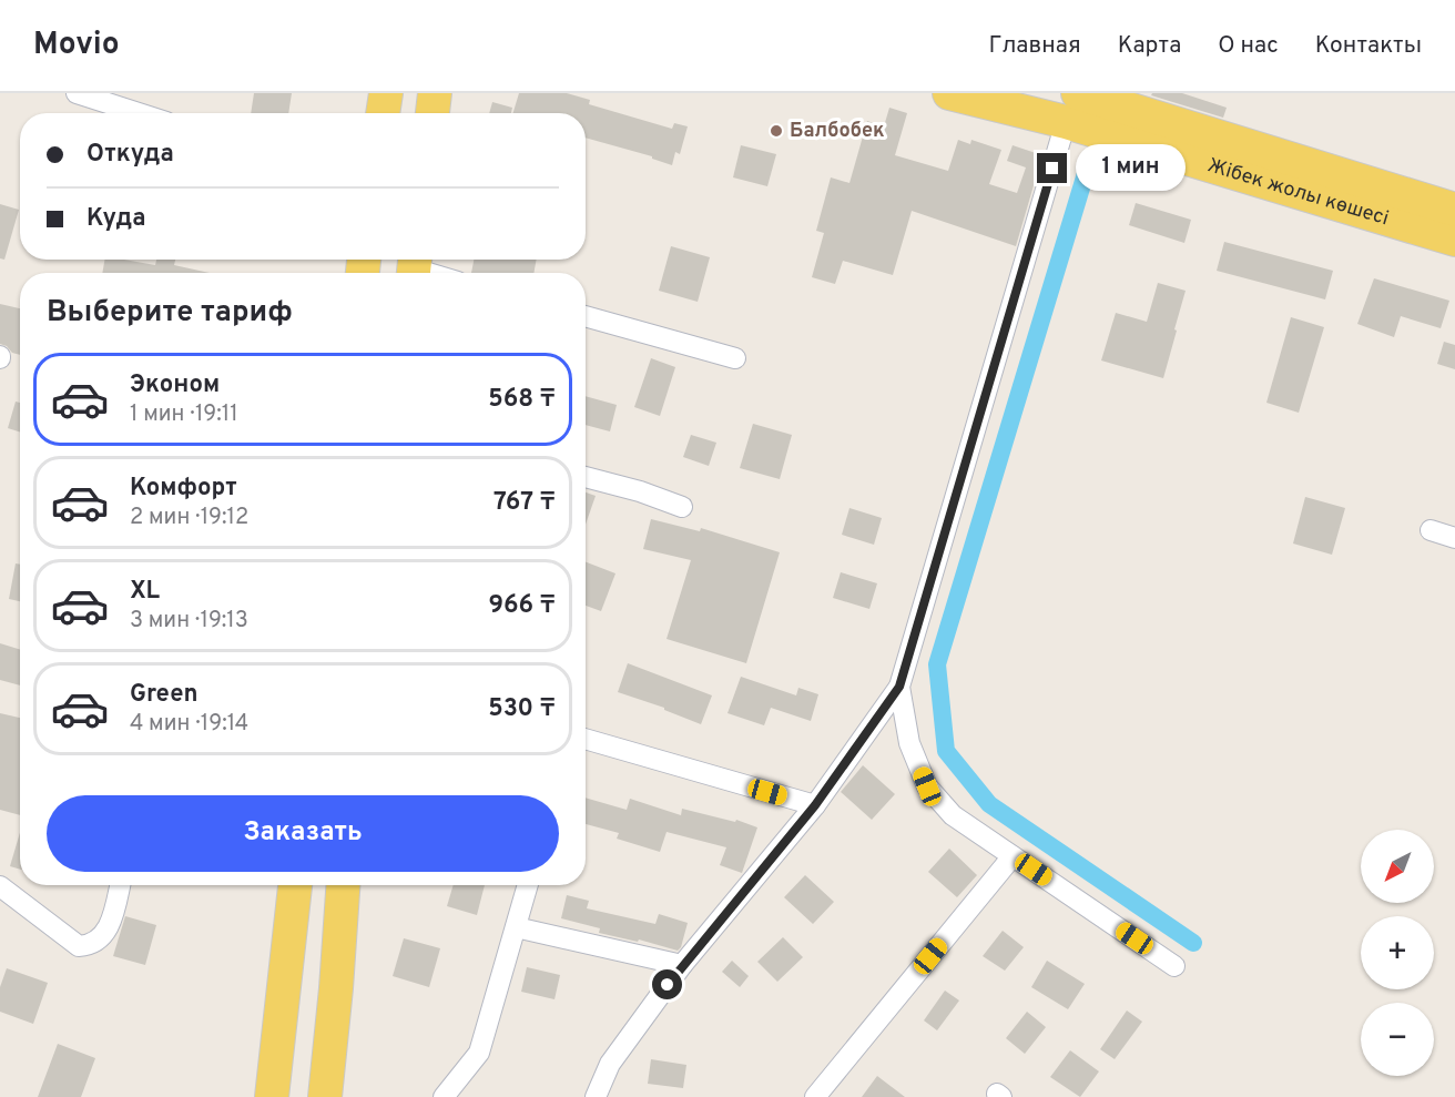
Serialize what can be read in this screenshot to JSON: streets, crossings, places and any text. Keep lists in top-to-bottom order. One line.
{"streets":{"main road":["Жібек жолы көшесі"]},"places":["Балбобек"],"north":"bottom left","page":{"header":"Movio","nav":["Главная","Карта","О нас","Контакты"],"banner":["Откуда","Куда"],"bubble":"1 мин","heading":"Выберите тариф","list":[{"name":"Эконом","note":"1 мин · 19:11","value":"568 ₸"},{"name":"Комфорт","note":"2 мин · 19:12","value":"767 ₸"},{"name":"XL","note":"3 мин · 19:13","value":"966 ₸"},{"name":"Green","note":"4 мин · 19:14","value":"530 ₸"}],"buttons":"Заказать","map_buttons":["+","−"]}}
